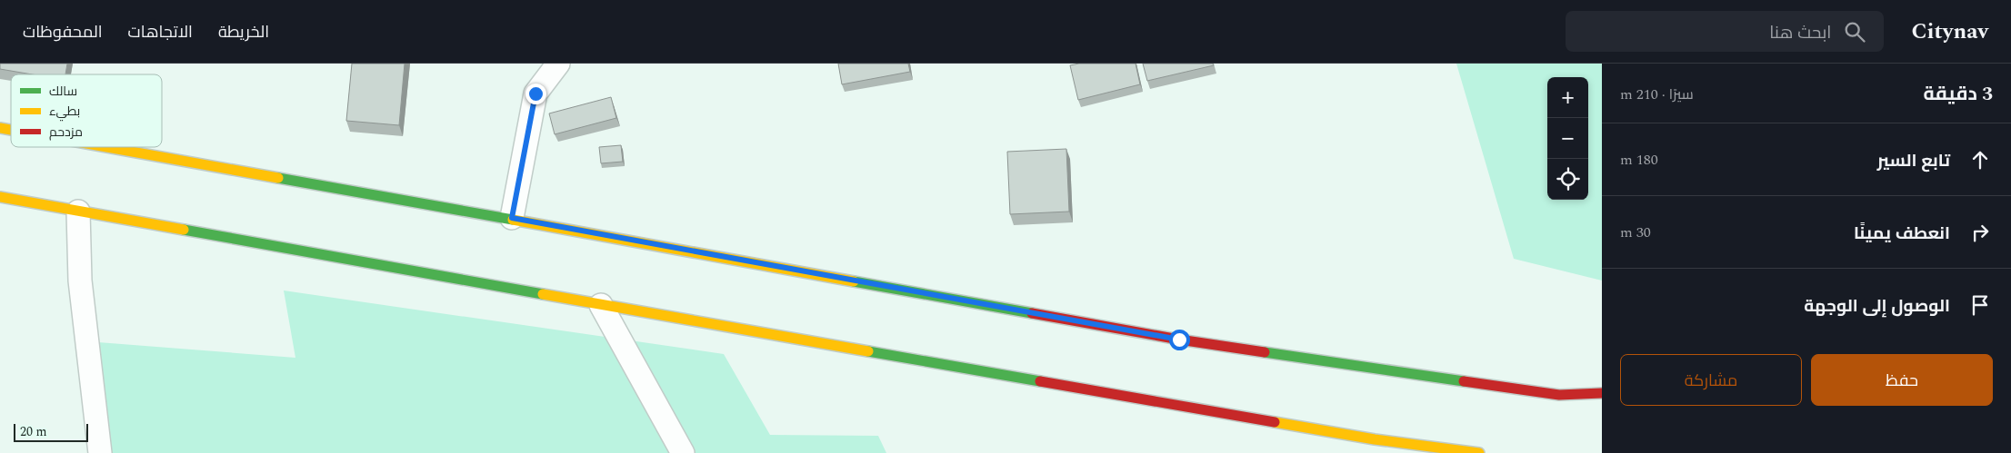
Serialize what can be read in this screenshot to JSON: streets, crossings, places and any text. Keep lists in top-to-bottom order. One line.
{"legend":["سالك","بطيء","مزدحم"],"scale_bar":"20 m","page":{"header":"Citynav","search":"ابحث هنا","nav":["الخريطة","الاتجاهات","المحفوظات"],"heading":["3 دقيقة","سيرًا · 210 m"],"map_buttons":["+","−"],"list":[["تابع السير","180 m"],["انعطف يمينًا","30 m"],"الوصول إلى الوجهة"],"buttons":["حفظ","مشاركة"],"scale":"20 m"}}
